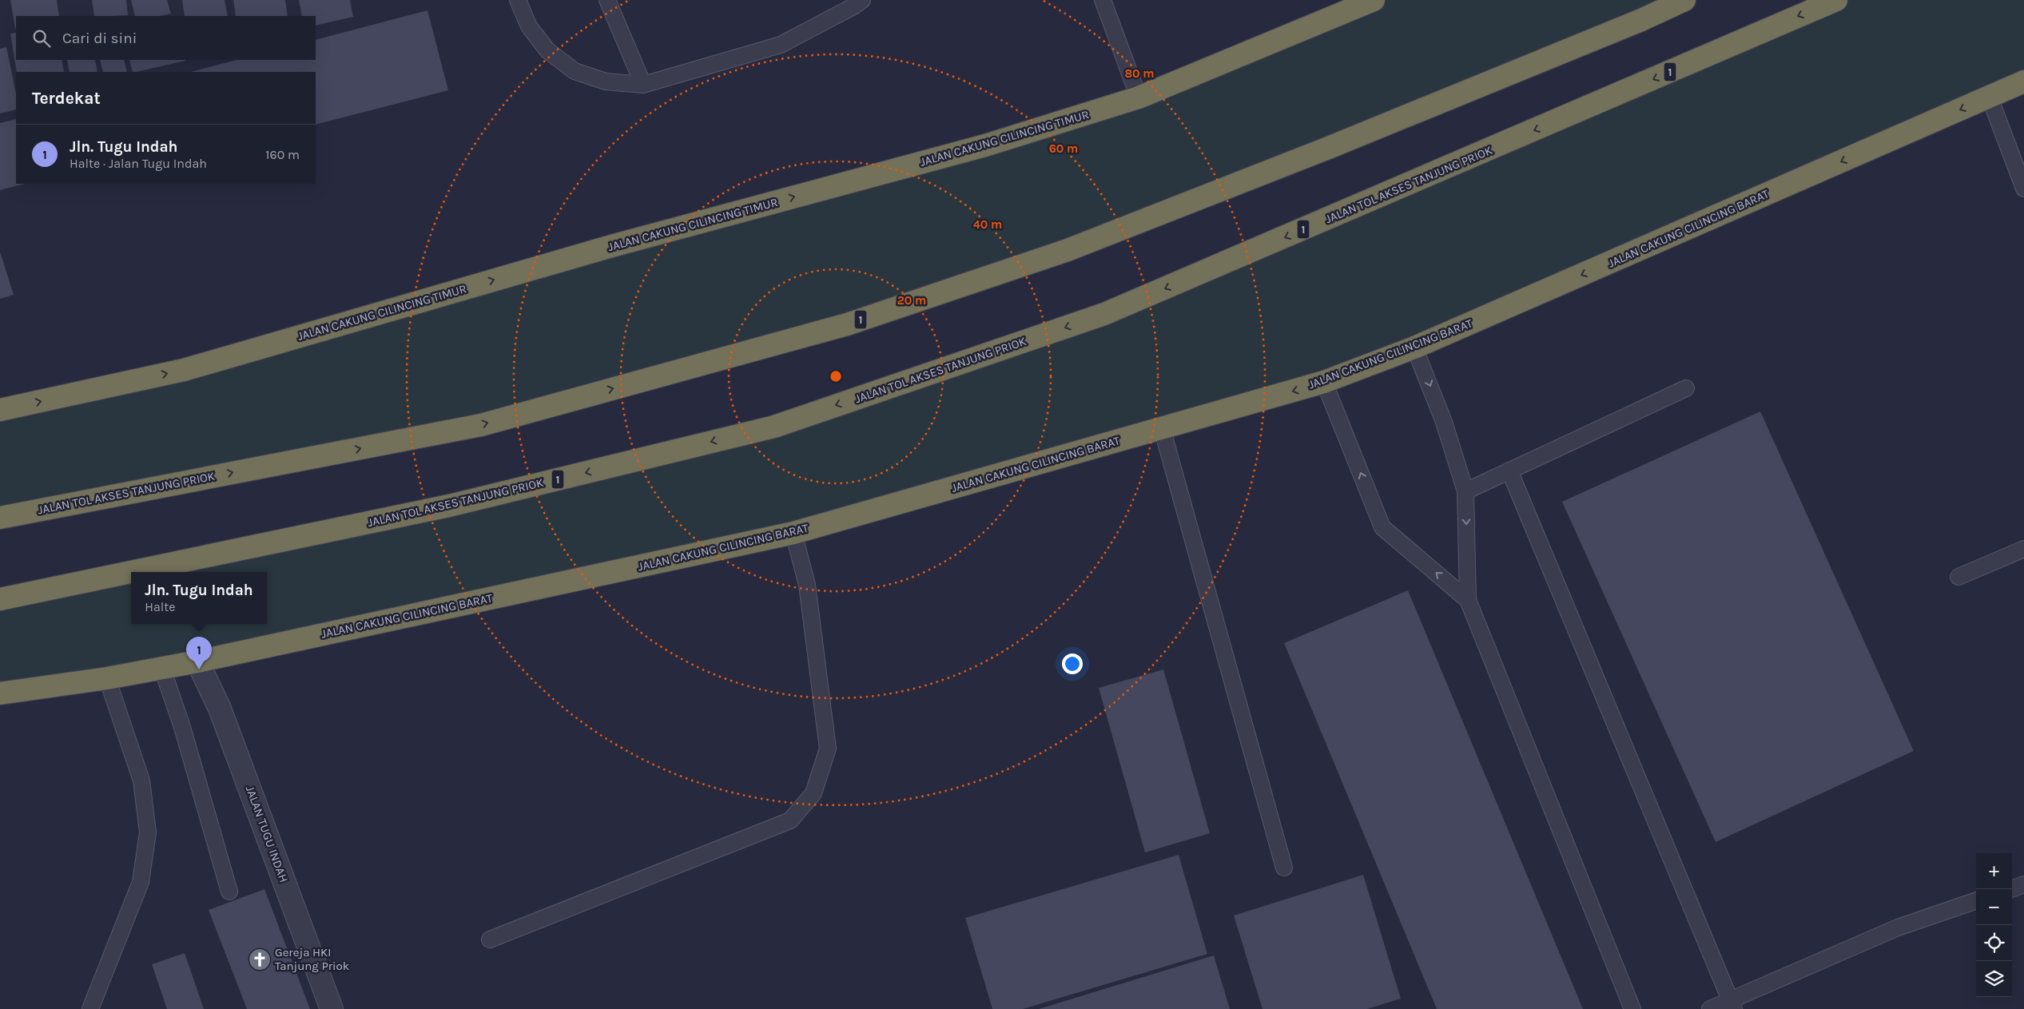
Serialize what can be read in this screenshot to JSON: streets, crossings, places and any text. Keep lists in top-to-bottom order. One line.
{"streets":{"highway":["1","JALAN CAKUNG CILINCING TIMUR","JALAN TOL AKSES TANJUNG PRIOK","JALAN CAKUNG CILINCING BARAT"],"street":["JALAN TUGU INDAH"]},"crossings":[["JALAN CAKUNG CILINCING BARAT","JALAN TUGU INDAH"]],"one_way":["JALAN CAKUNG CILINCING TIMUR","JALAN CAKUNG CILINCING BARAT"],"places":{"church":["Gereja HKI Tanjung Priok"]},"page":{"search":"Cari di sini","heading":"Terdekat","list":[{"mark":"1","name":"Jln. Tugu Indah","note":"Halte · Jalan Tugu Indah","value":"160 m"}],"popup":["Jln. Tugu Indah","Halte"],"pins":"1","map_buttons":["+","−"]},"rings":["80 m","60 m","40 m","20 m"]}
